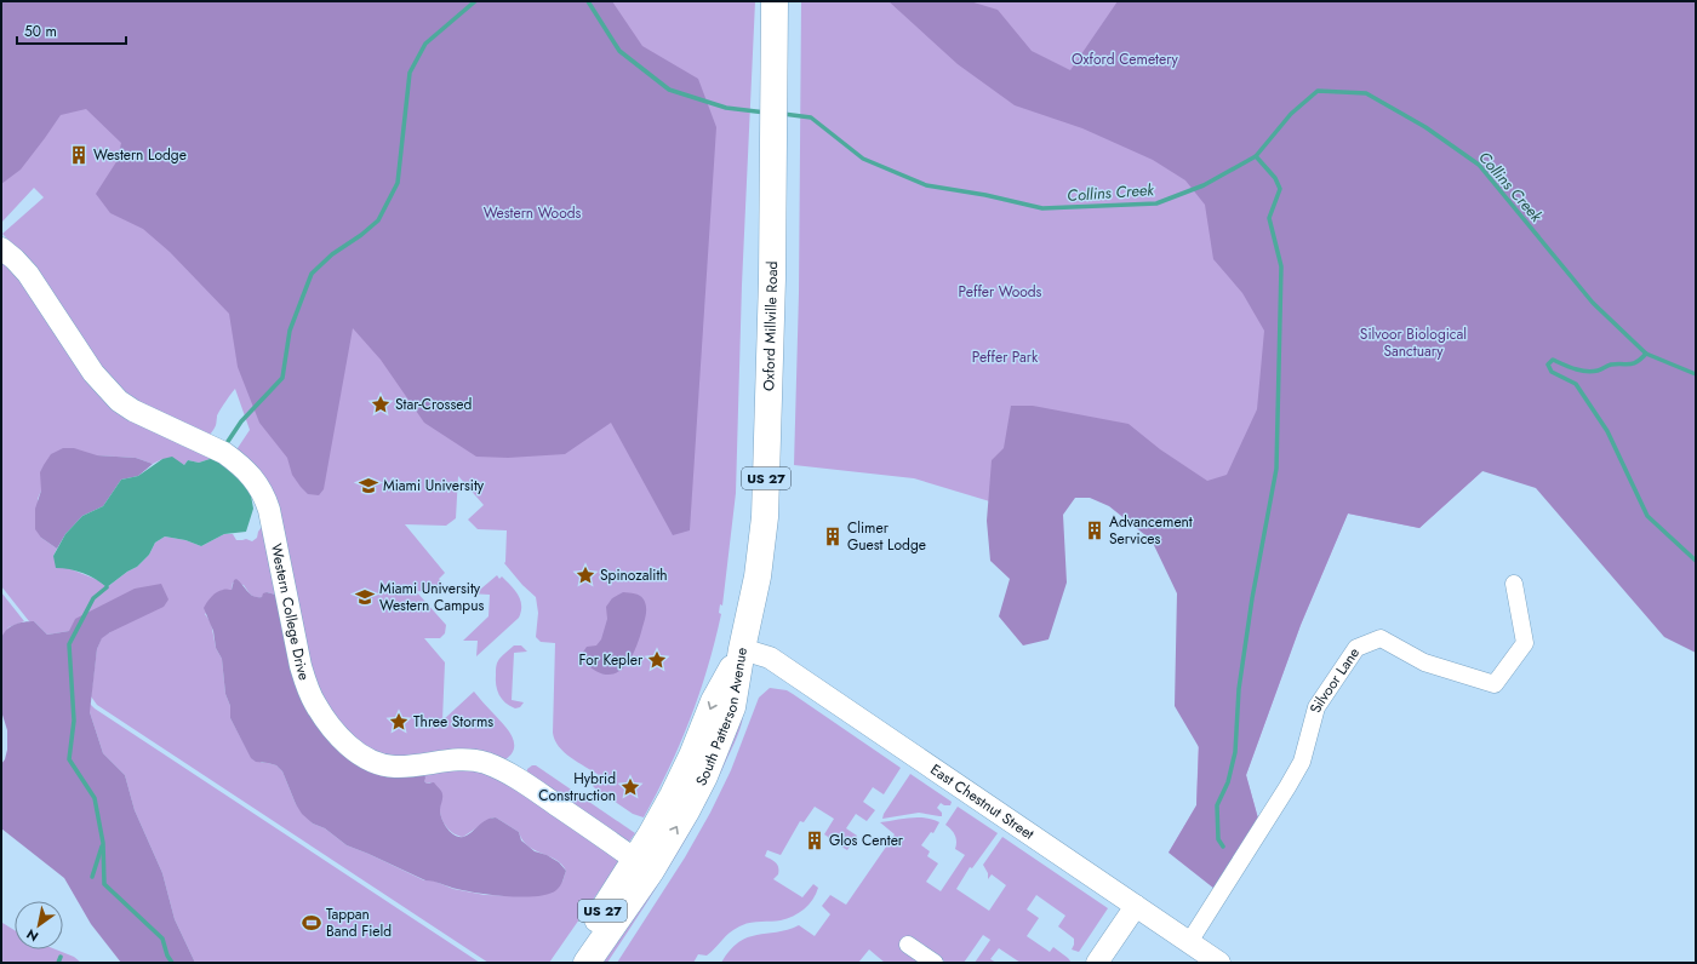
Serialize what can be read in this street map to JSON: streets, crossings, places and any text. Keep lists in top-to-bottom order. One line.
{"streets":{"highway":["Oxford Millville Road","US 27","South Patterson Avenue"],"street":["Western College Drive","Silvoor Lane","East Chestnut Street"]},"crossings":[["Oxford Millville Road","South Patterson Avenue"],["Oxford Millville Road","East Chestnut Street"],["Western College Drive","South Patterson Avenue"],["Silvoor Lane","East Chestnut Street"],["South Patterson Avenue","East Chestnut Street"]],"water":["Collins Creek"],"parks":["Oxford Cemetery","Western Woods","Peffer Woods","Silvoor Biological Sanctuary","Peffer Park"],"places":{"building":["Western Lodge","Advancement Services","Climer Guest Lodge","Glos Center"],"place":["Star-Crossed","Spinozalith","For Kepler","Three Storms","Hybrid Construction"],"school or university":["Miami University","Miami University Western Campus"],"sports":["Tappan Band Field"]},"scale_bar":"50 m","north":"bottom left"}
